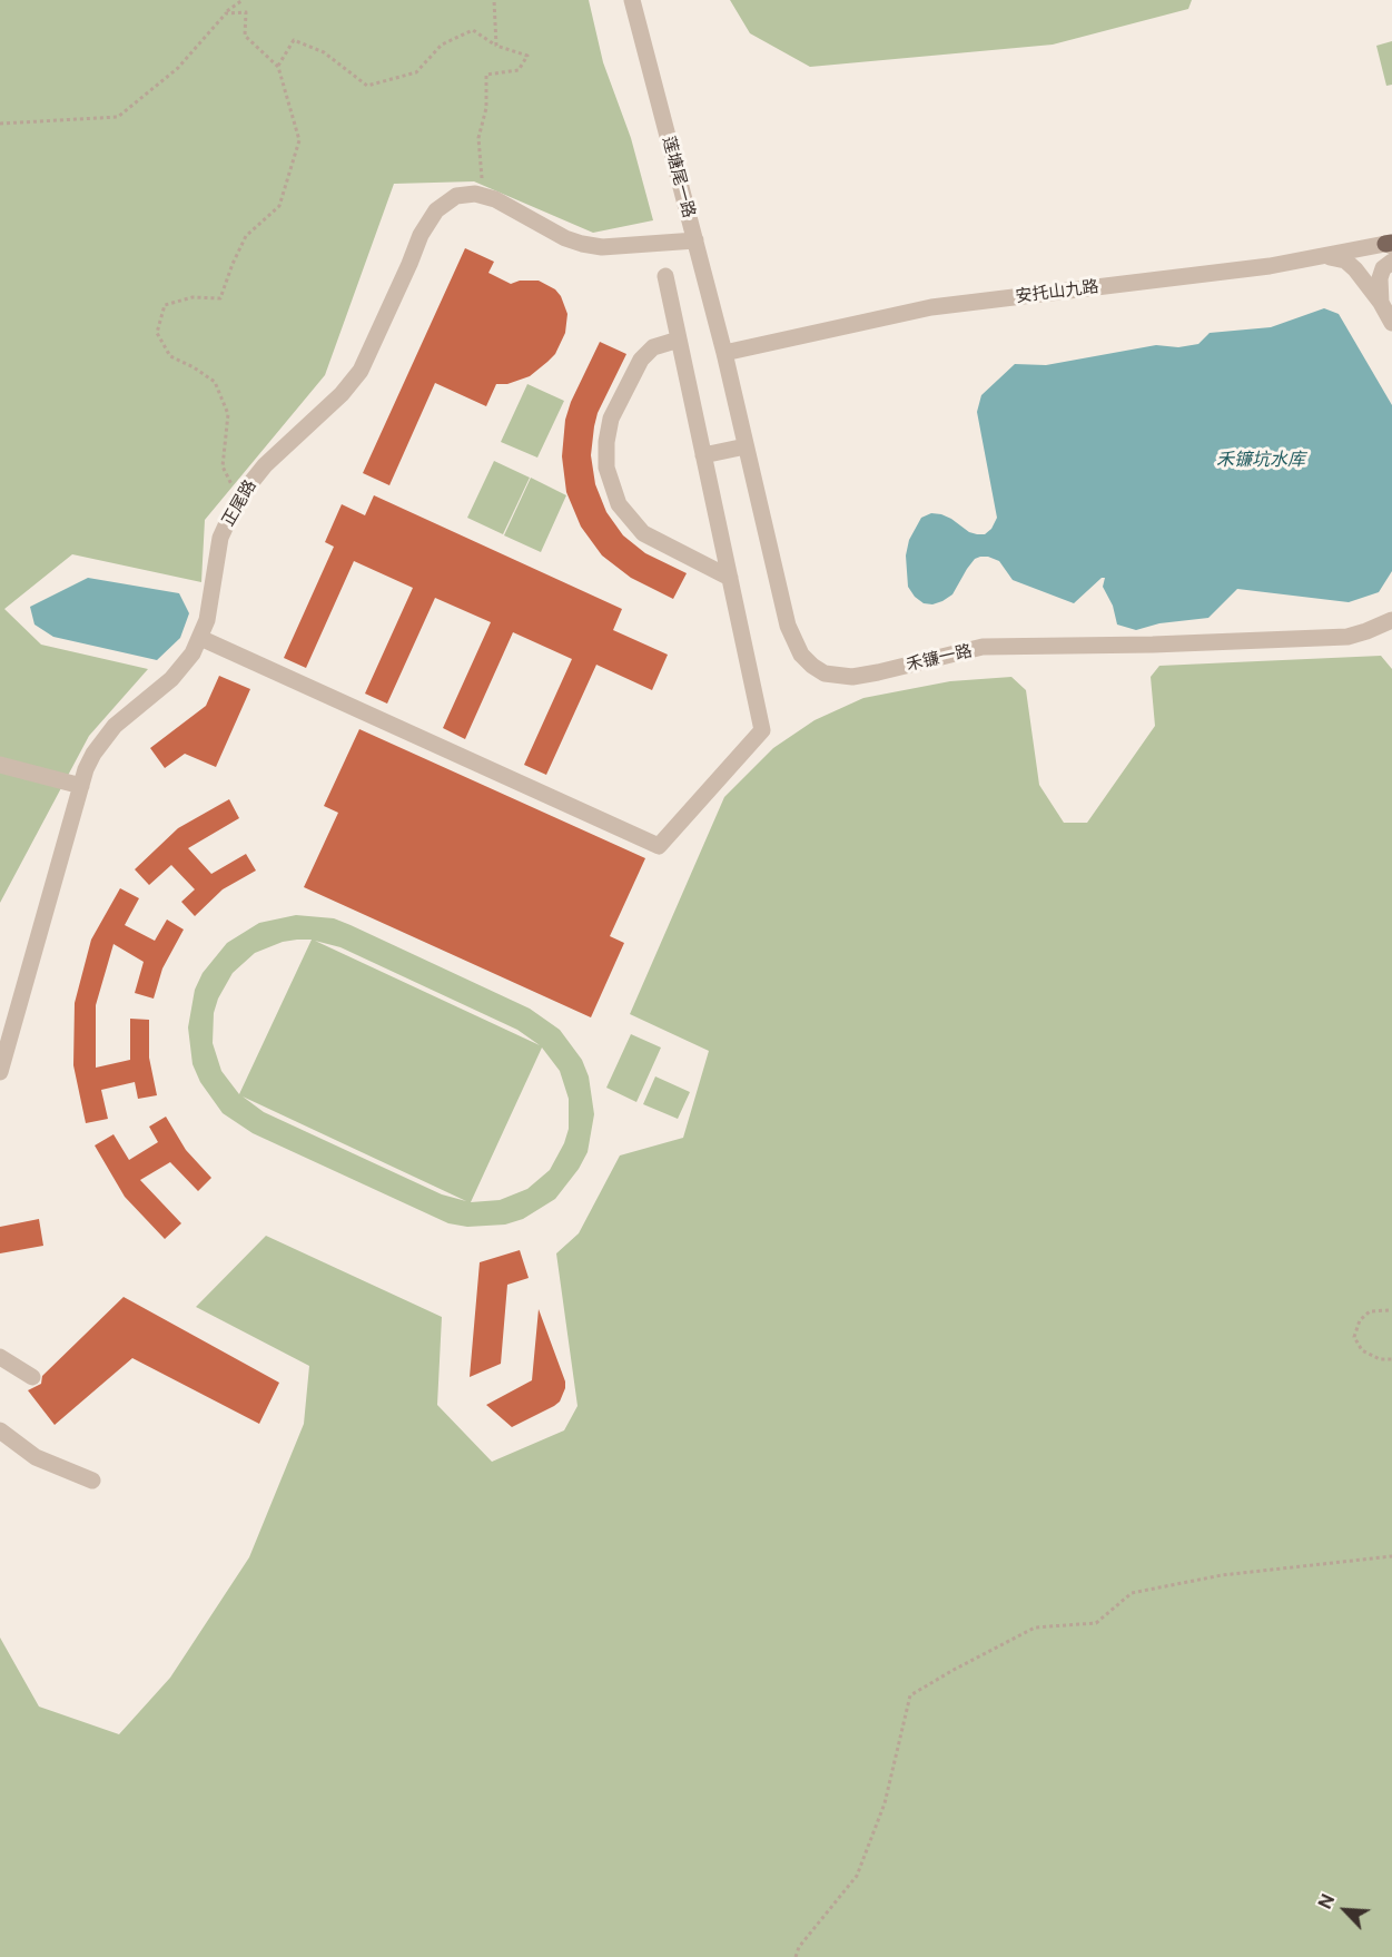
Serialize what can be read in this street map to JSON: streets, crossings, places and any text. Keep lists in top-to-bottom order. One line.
{"streets":{"street":["莲塘尾一路","安托山九路","正尾路","禾镰一路"]},"crossings":[["莲塘尾一路","安托山九路"],["莲塘尾一路","正尾路"],["莲塘尾一路","禾镰一路"],["安托山九路","禾镰一路"]],"water":["禾镰坑水库"],"north":"top left"}
